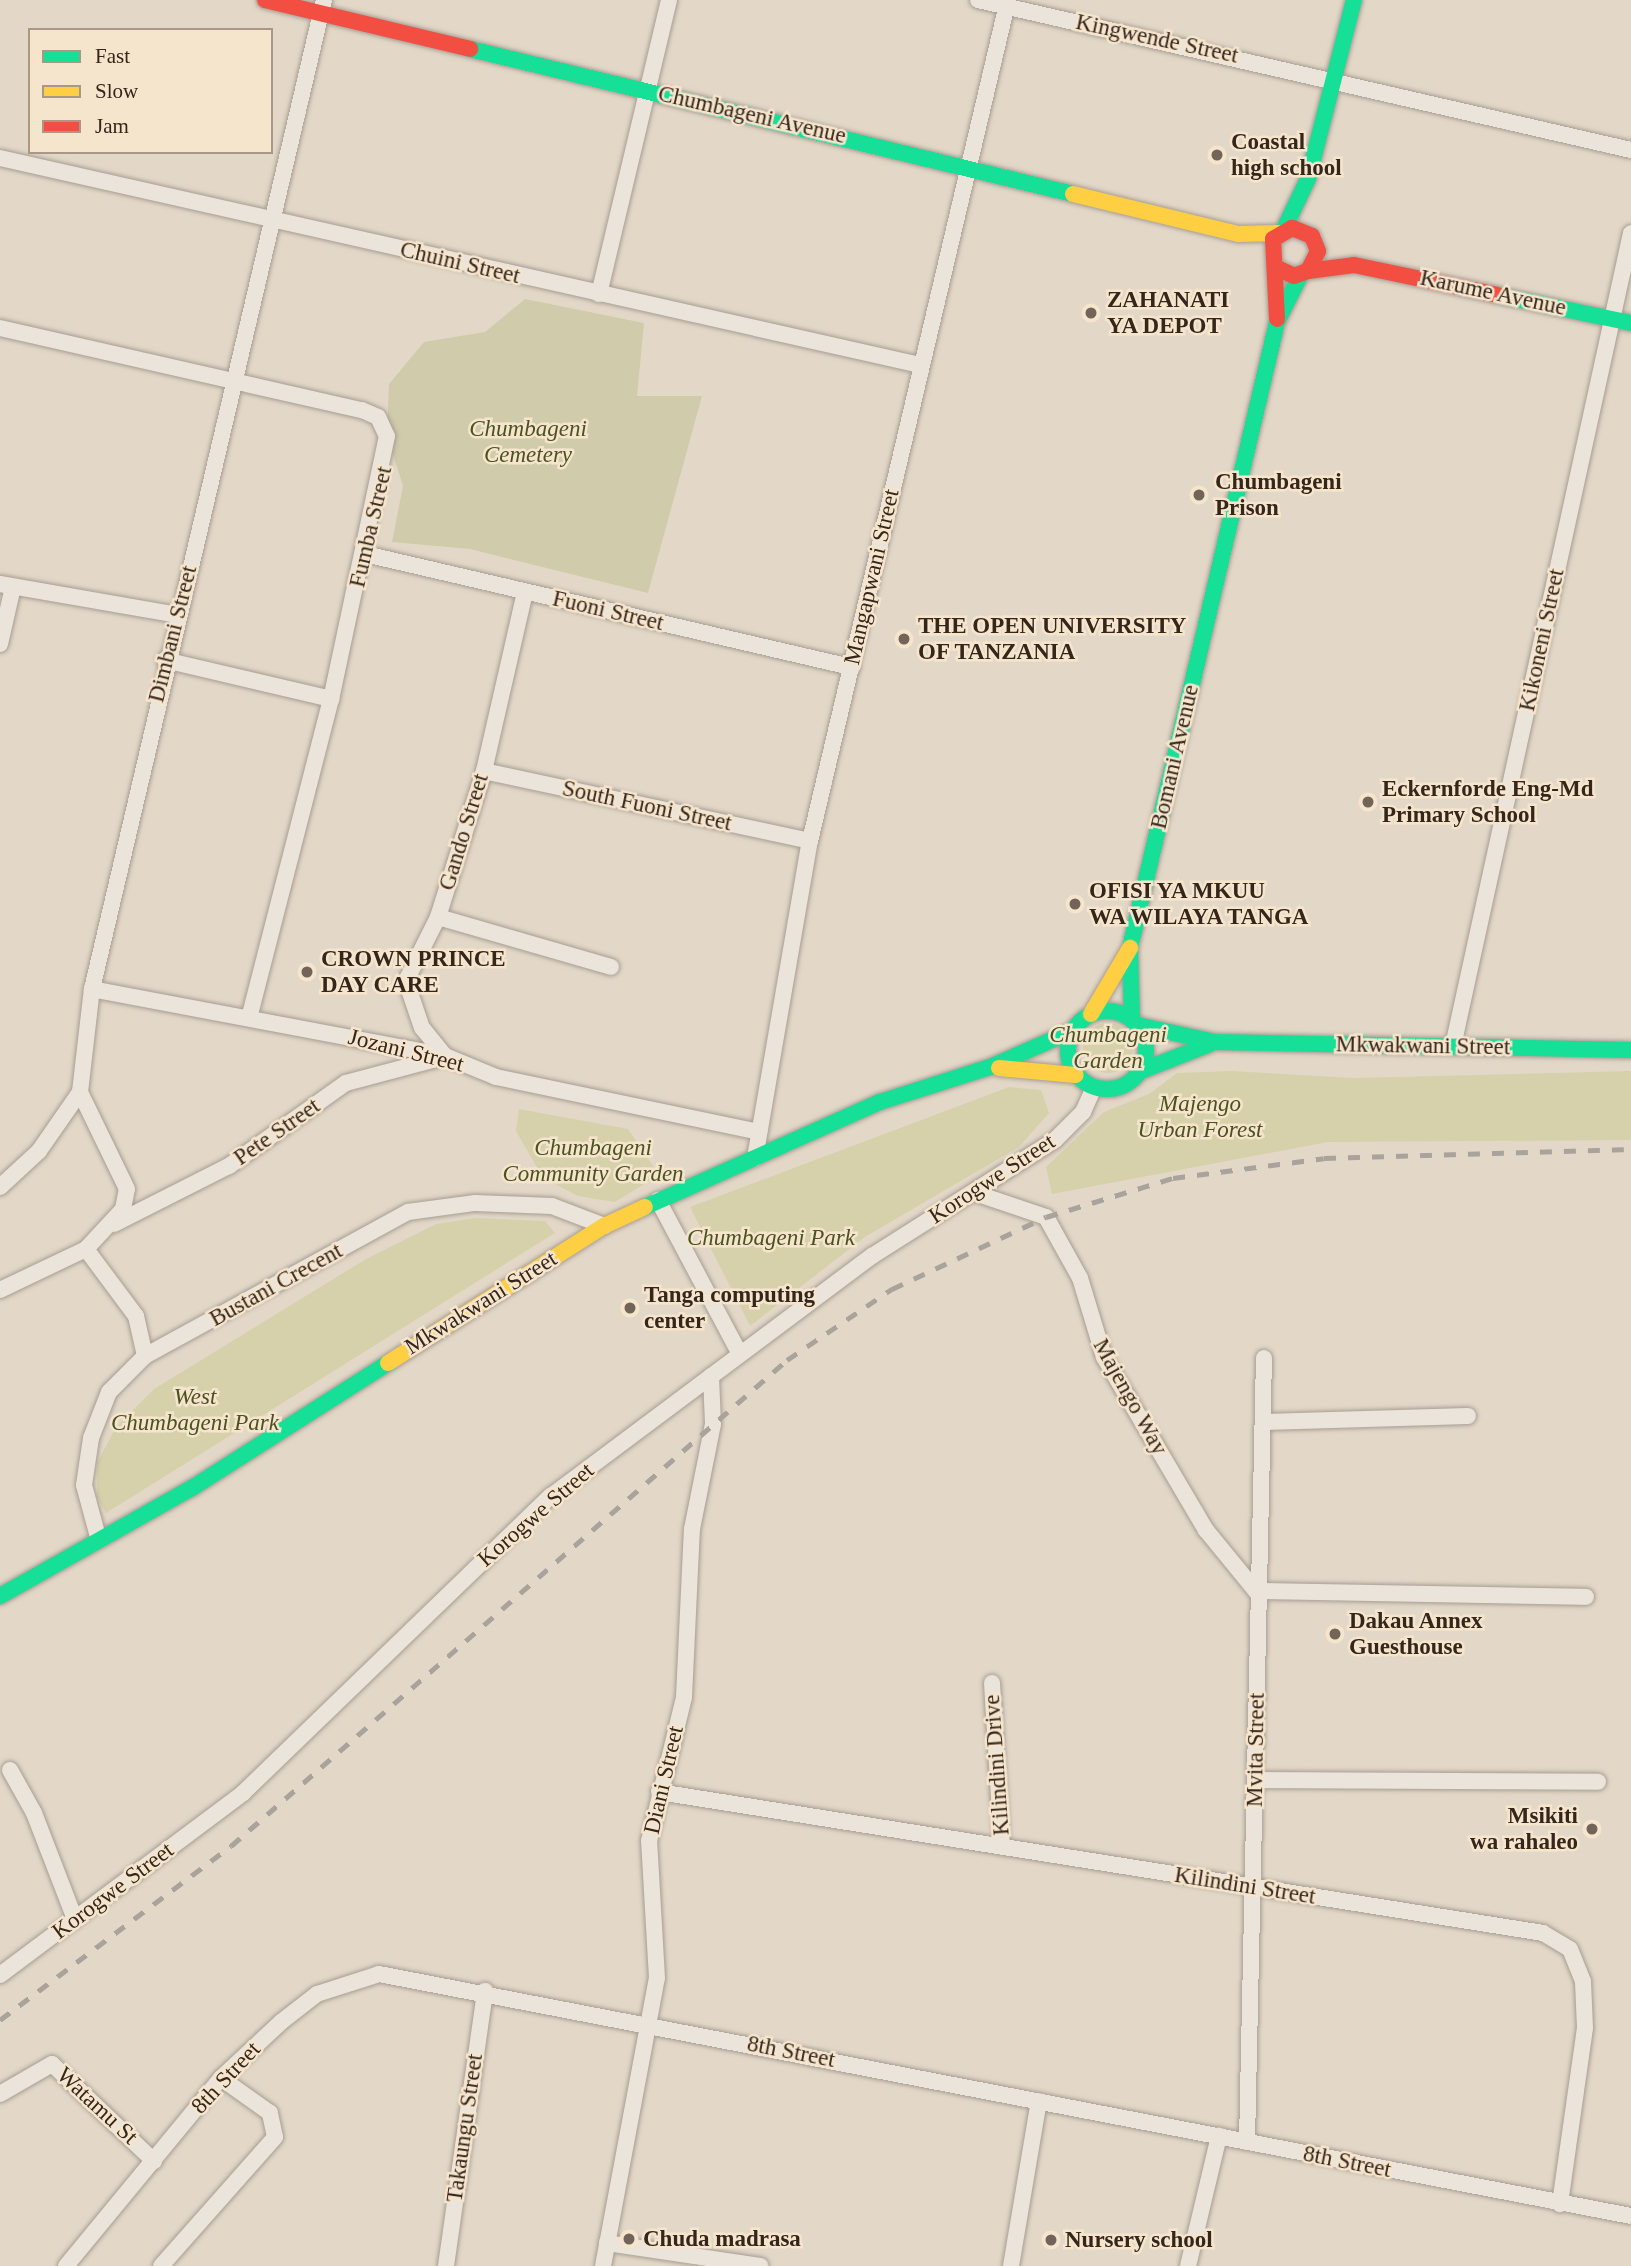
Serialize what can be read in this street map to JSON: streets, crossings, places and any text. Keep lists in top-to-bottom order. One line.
{"streets":{"main road":["Chumbageni Avenue","Karume Avenue","Bomani Avenue","Mkwakwani Street"],"street":["Kingwende Street","Chuini Street","Fumba Street","Mangapwani Street","Fuoni Street","Dimbani Street","Kikoneni Street","South Fuoni Street","Gando Street","Jozani Street","Pete Street","Korogwe Street","Bustani Crecent","Majengo Way","Mvita Street","Kilindini Drive","Diani Street","Kilindini Street","8th Street","Watamu St","Takaungu Street"]},"crossings":[["Kingwende Street","Mangapwani Street"],["Chumbageni Avenue","Mangapwani Street"],["Chumbageni Avenue","Dimbani Street"],["Chuini Street","Mangapwani Street"],["Chuini Street","Dimbani Street"],["Karume Avenue","Kikoneni Street"],["Fumba Street","Fuoni Street"],["Fumba Street","Dimbani Street"],["Fumba Street","Jozani Street"],["Mangapwani Street","Fuoni Street"],["Mangapwani Street","South Fuoni Street"],["Mangapwani Street","Mkwakwani Street"],["Mangapwani Street","Jozani Street"],["Fuoni Street","Gando Street"],["Dimbani Street","Jozani Street"],["Kikoneni Street","Mkwakwani Street"],["South Fuoni Street","Gando Street"],["Gando Street","Jozani Street"],["Gando Street","Pete Street"],["Mkwakwani Street","Korogwe Street"],["Mkwakwani Street","Bustani Crecent"],["Jozani Street","Pete Street"],["Korogwe Street","Majengo Way"],["Korogwe Street","Diani Street"],["Majengo Way","Mvita Street"],["Mvita Street","Kilindini Street"],["Mvita Street","8th Street"],["Kilindini Drive","Kilindini Street"],["Diani Street","Kilindini Street"],["Diani Street","8th Street"],["Kilindini Street","8th Street"],["8th Street","Watamu St"],["8th Street","Takaungu Street"]],"parks":["Chumbageni Cemetery","Chumbageni Garden","Majengo Urban Forest","Chumbageni Community Garden","Chumbageni Park","West Chumbageni Park"],"places":["Coastal high school","ZAHANATI YA DEPOT","Chumbageni Prison","THE OPEN UNIVERSITY OF TANZANIA","Eckernforde Eng-Md Primary School","OFISI YA MKUU WA WILAYA TANGA","CROWN PRINCE DAY CARE","Tanga computing center","Dakau Annex Guesthouse","Msikiti wa rahaleo","Chuda madrasa","Nursery school"],"legend":["Fast","Slow","Jam"]}
